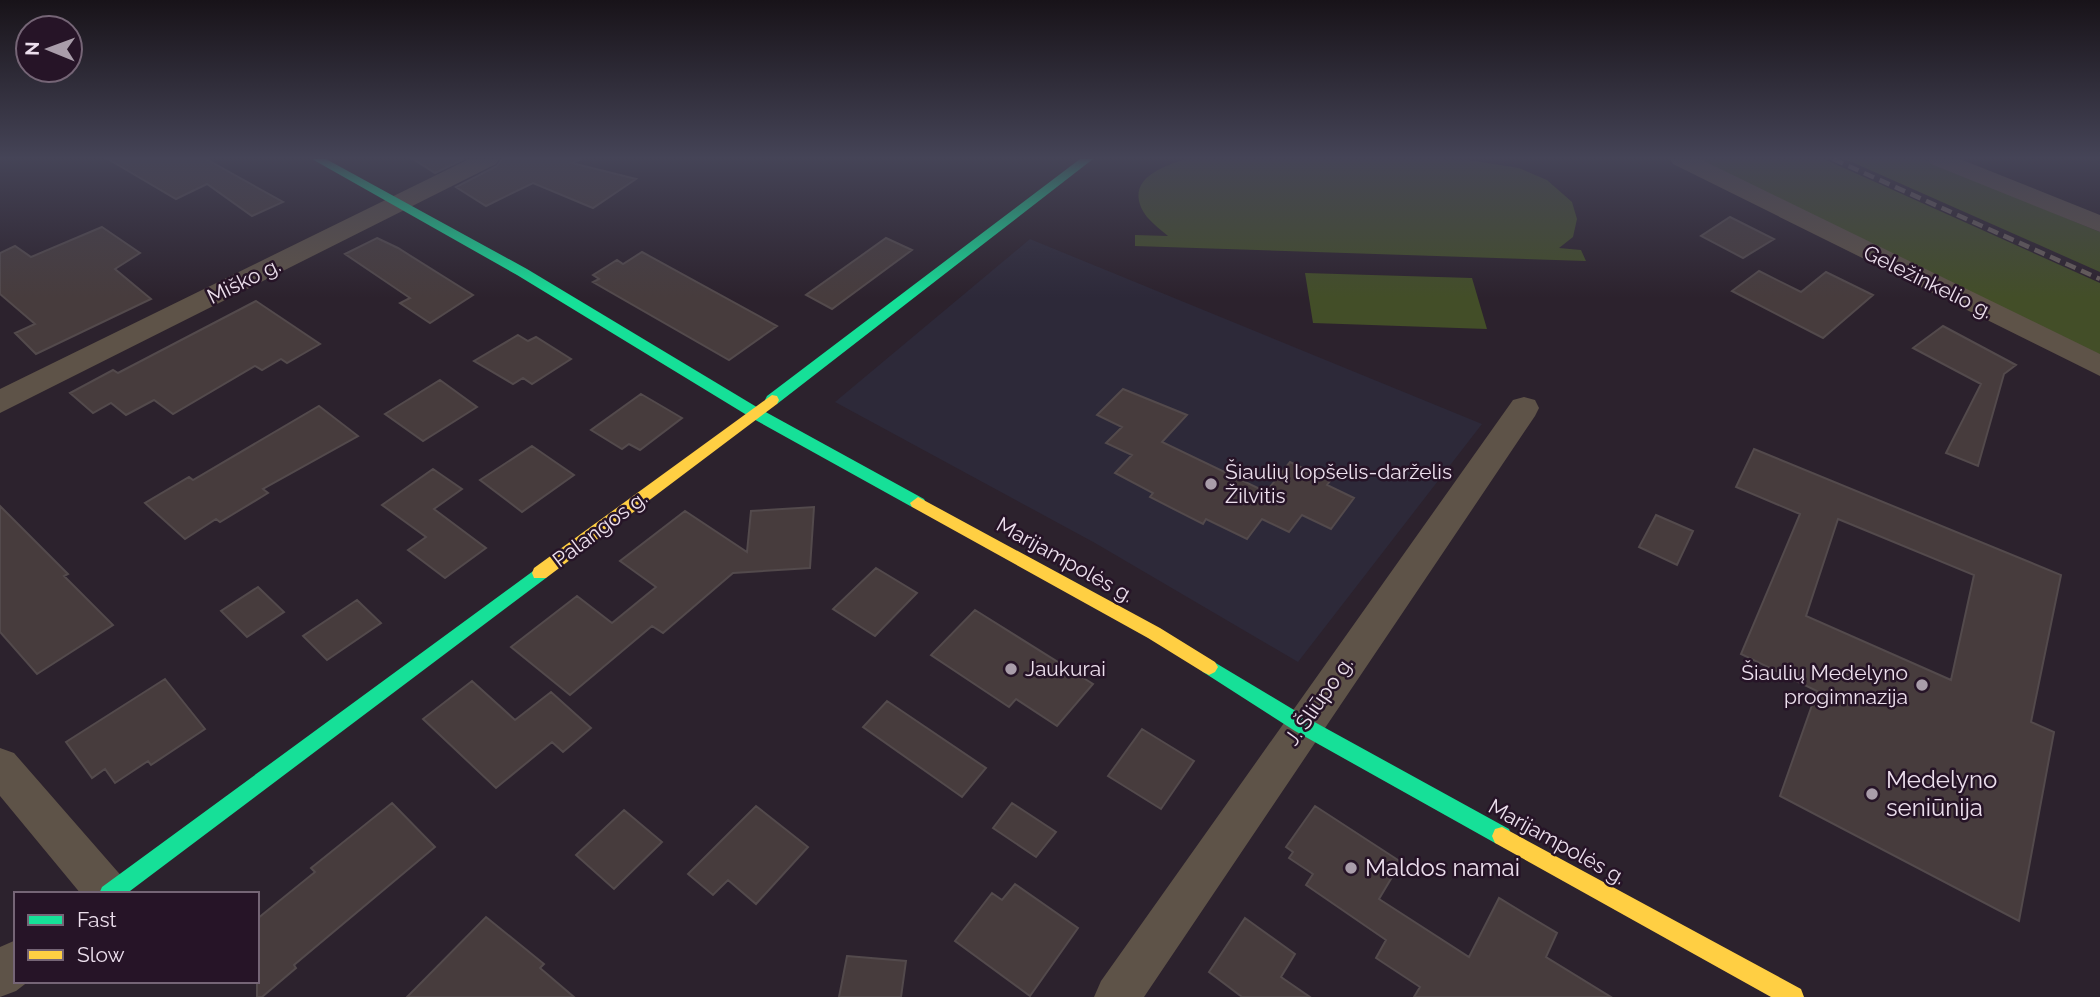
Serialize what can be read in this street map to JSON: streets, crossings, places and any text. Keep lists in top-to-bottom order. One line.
{"streets":{"street":["Miško g.","Geležinkelio g.","Palangos g.","Marijampolės g.","J. Šliūpo g."]},"crossings":[["Palangos g.","Marijampolės g."],["Marijampolės g.","J. Šliūpo g."]],"places":["Šiaulių lopšelis-darželis Žilvitis","Jaukurai","Šiaulių Medelyno progimnazija","Medelyno seniūnija","Maldos namai"],"legend":["Fast","Slow"],"north":"left"}
